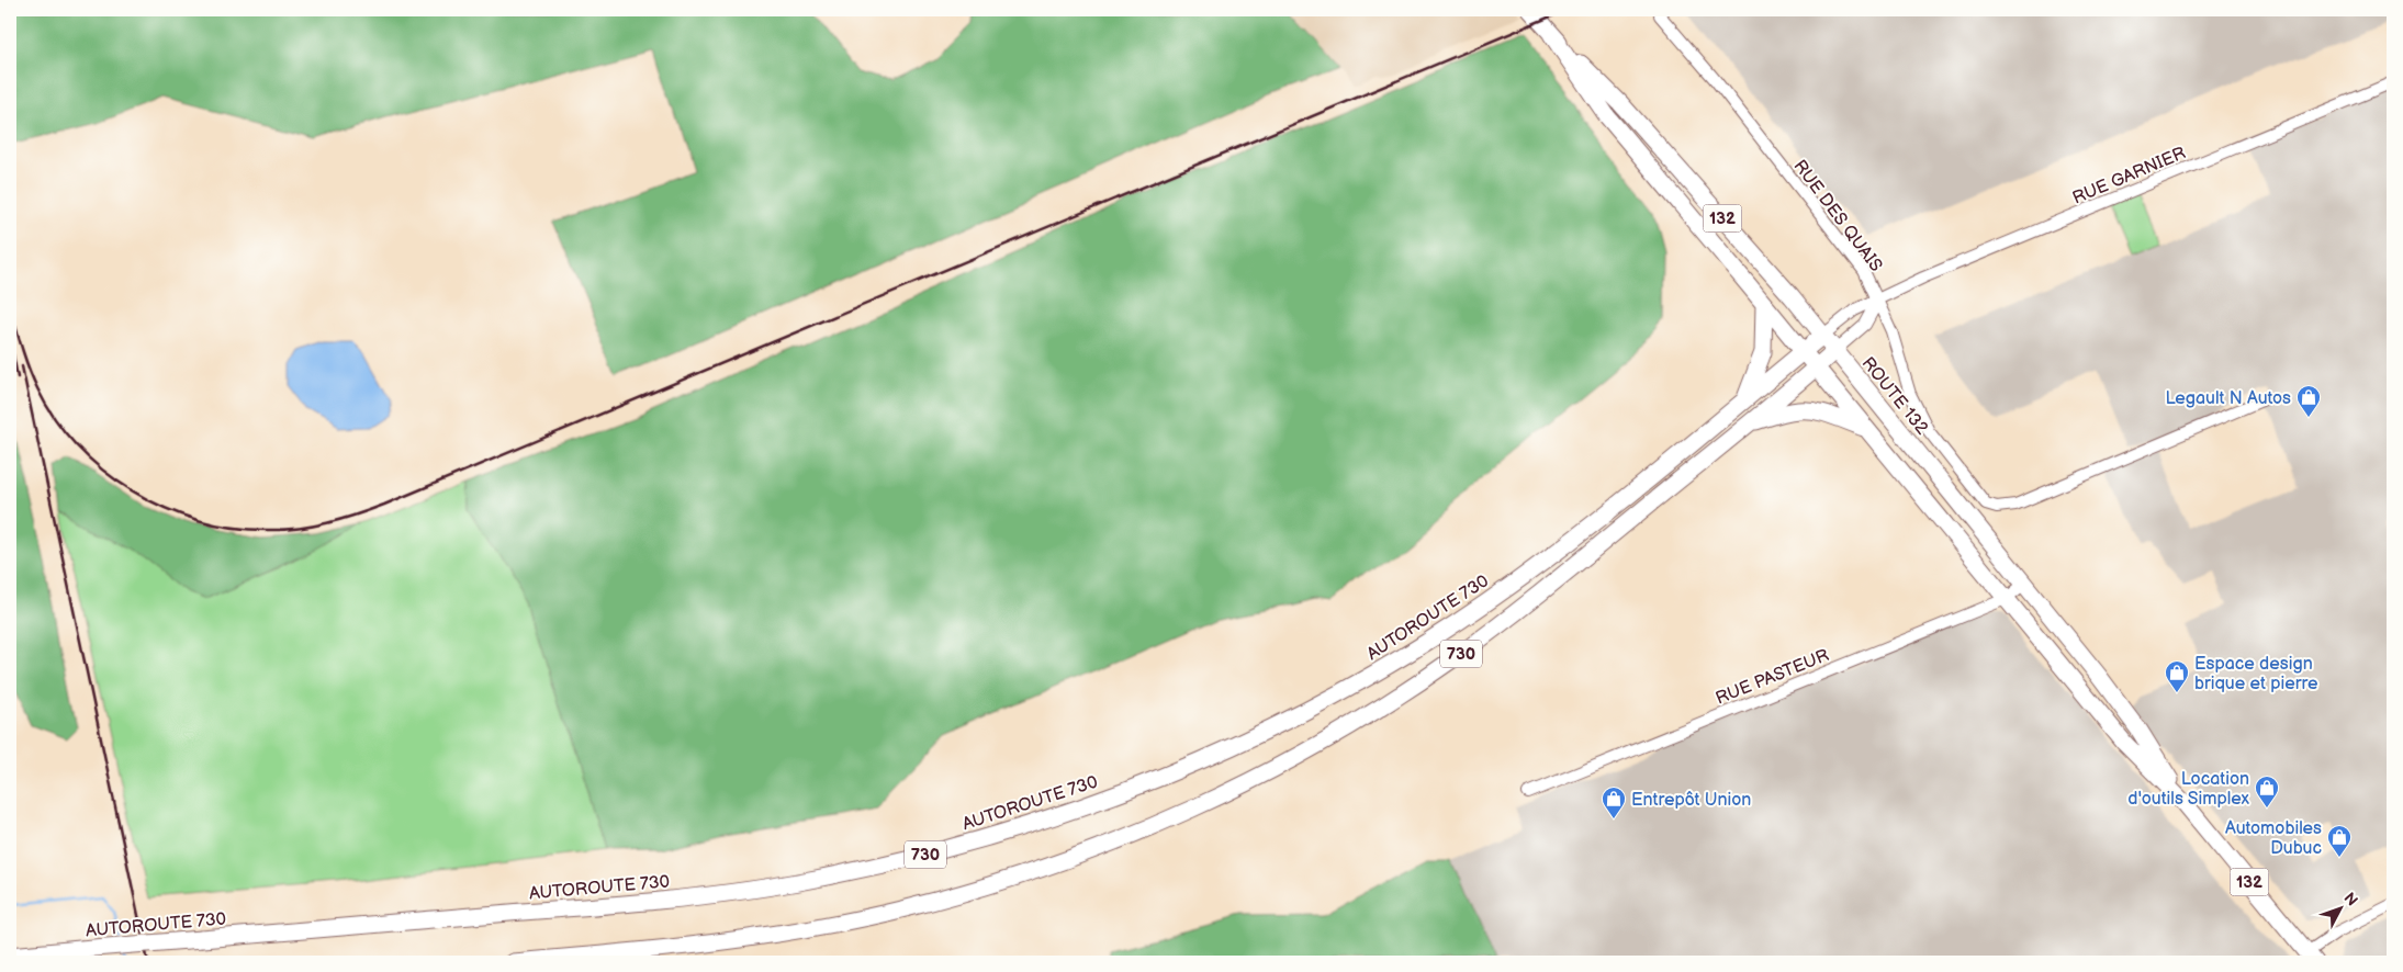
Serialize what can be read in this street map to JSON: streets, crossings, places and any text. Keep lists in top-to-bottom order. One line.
{"streets":{"highway":["132","ROUTE 132","AUTOROUTE 730","730"],"street":["RUE GARNIER","RUE DES QUAIS","RUE PASTEUR"]},"crossings":[["RUE GARNIER","RUE DES QUAIS"],["RUE GARNIER","ROUTE 132"],["RUE GARNIER","AUTOROUTE 730"],["ROUTE 132","AUTOROUTE 730"],["ROUTE 132","730"],["ROUTE 132","RUE PASTEUR"]],"places":{"shop":["Legault N Autos","Espace design brique et pierre","Location d'outils Simplex","Entrepôt Union","Automobiles Dubuc"]},"north":"top right"}
